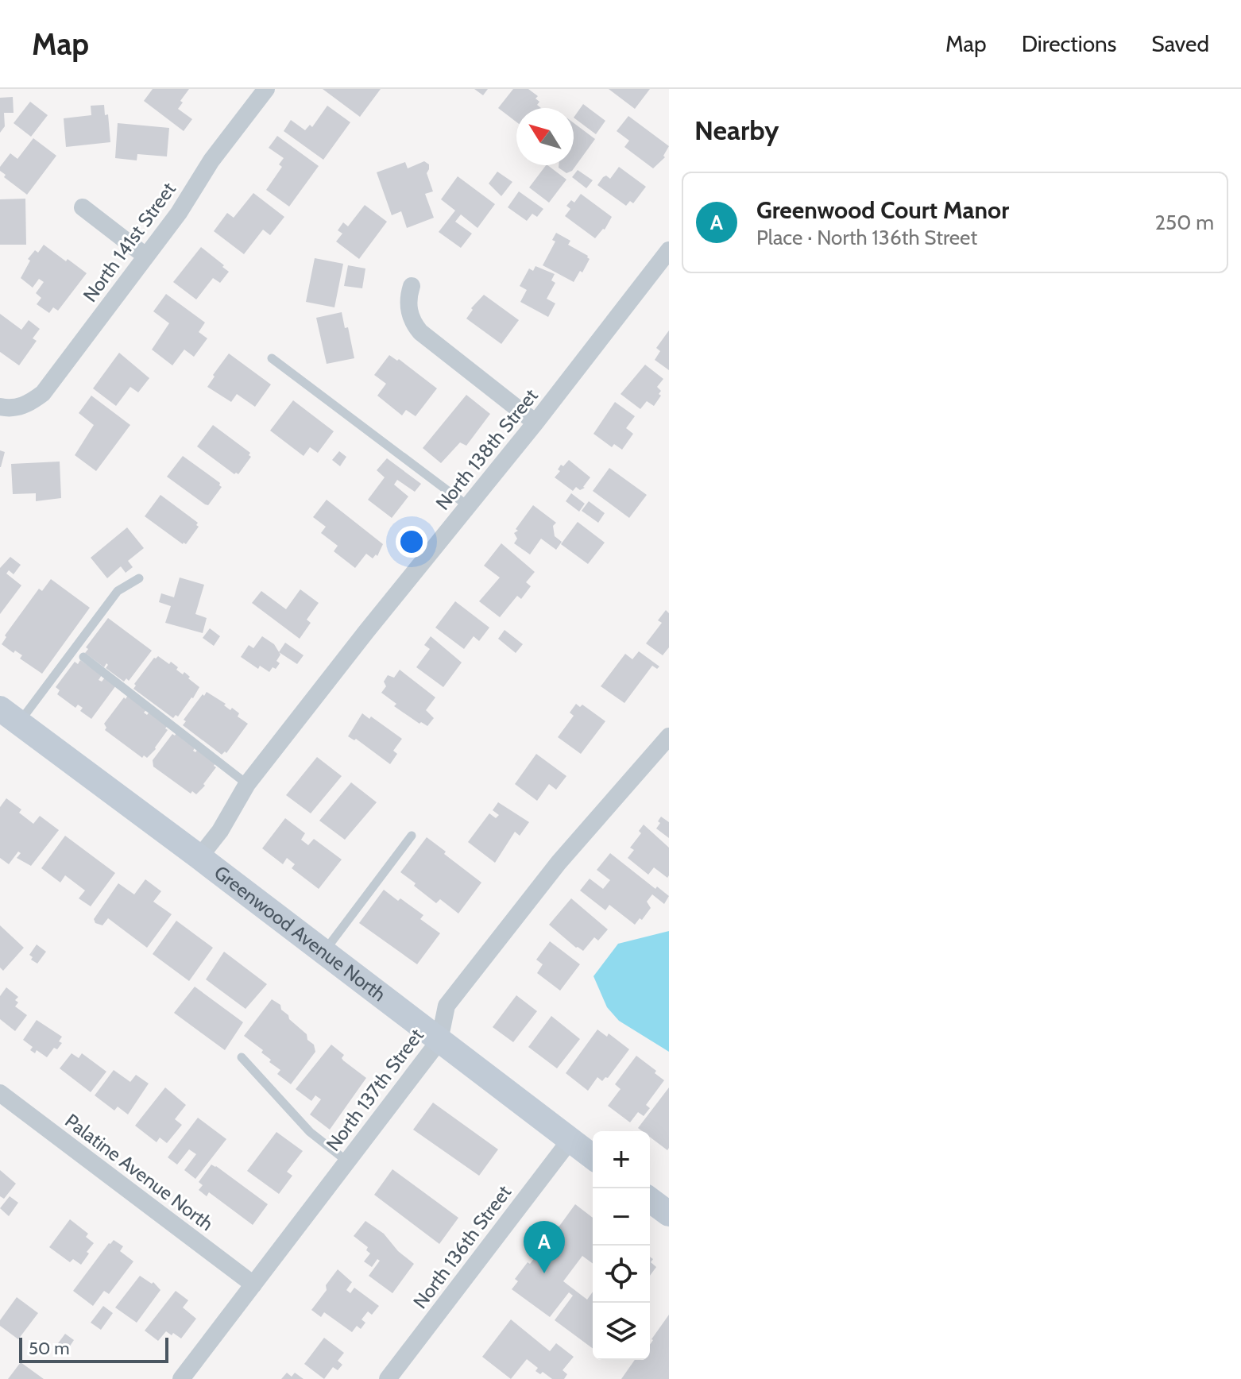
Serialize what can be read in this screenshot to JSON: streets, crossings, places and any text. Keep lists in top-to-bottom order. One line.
{"streets":{"main road":["Greenwood Avenue North"],"street":["North 141st Street","North 138th Street","North 137th Street","Palatine Avenue North","North 136th Street"]},"crossings":[["North 138th Street","Greenwood Avenue North"],["Greenwood Avenue North","North 137th Street"],["Greenwood Avenue North","North 136th Street"],["North 137th Street","Palatine Avenue North"]],"scale_bar":"50 m","north":"top left","page":{"header":"Map","nav":["Map","Directions","Saved"],"heading":"Nearby","list":[{"mark":"A","name":"Greenwood Court Manor","note":"Place · North 136th Street","value":"250 m"}],"map_buttons":["+","−"],"pins":"A","scale":"50 m"}}
